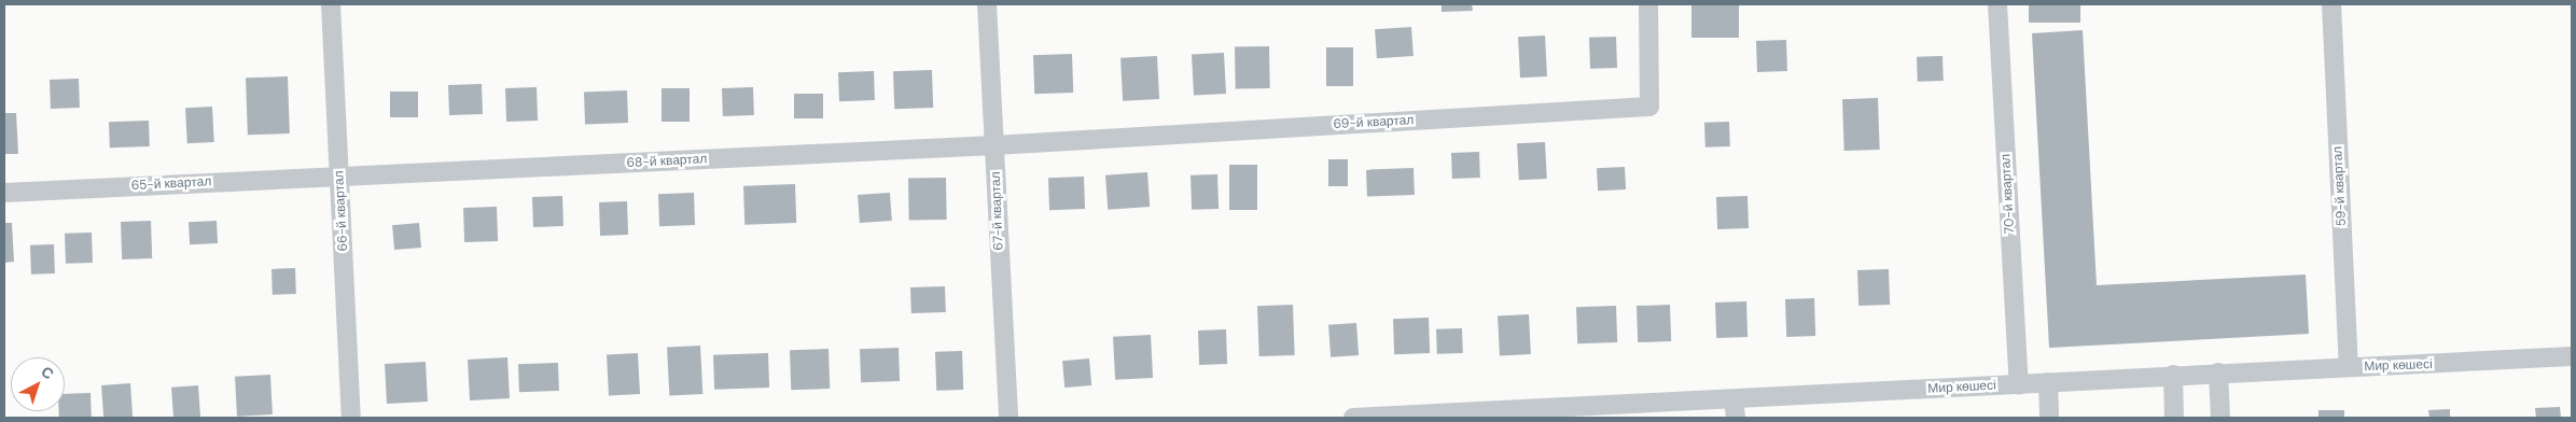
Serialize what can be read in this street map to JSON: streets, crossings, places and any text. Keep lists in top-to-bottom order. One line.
{"streets":{"street":["69-й квартал","68-й квартал","65-й квартал","59-й квартал","70-й квартал","66-й квартал","67-й квартал","Мир көшесі"]},"crossings":[["69-й квартал","68-й квартал"],["69-й квартал","67-й квартал"],["68-й квартал","65-й квартал"],["68-й квартал","66-й квартал"],["68-й квартал","67-й квартал"],["65-й квартал","66-й квартал"],["59-й квартал","Мир көшесі"],["70-й квартал","Мир көшесі"]],"north":"top right"}
